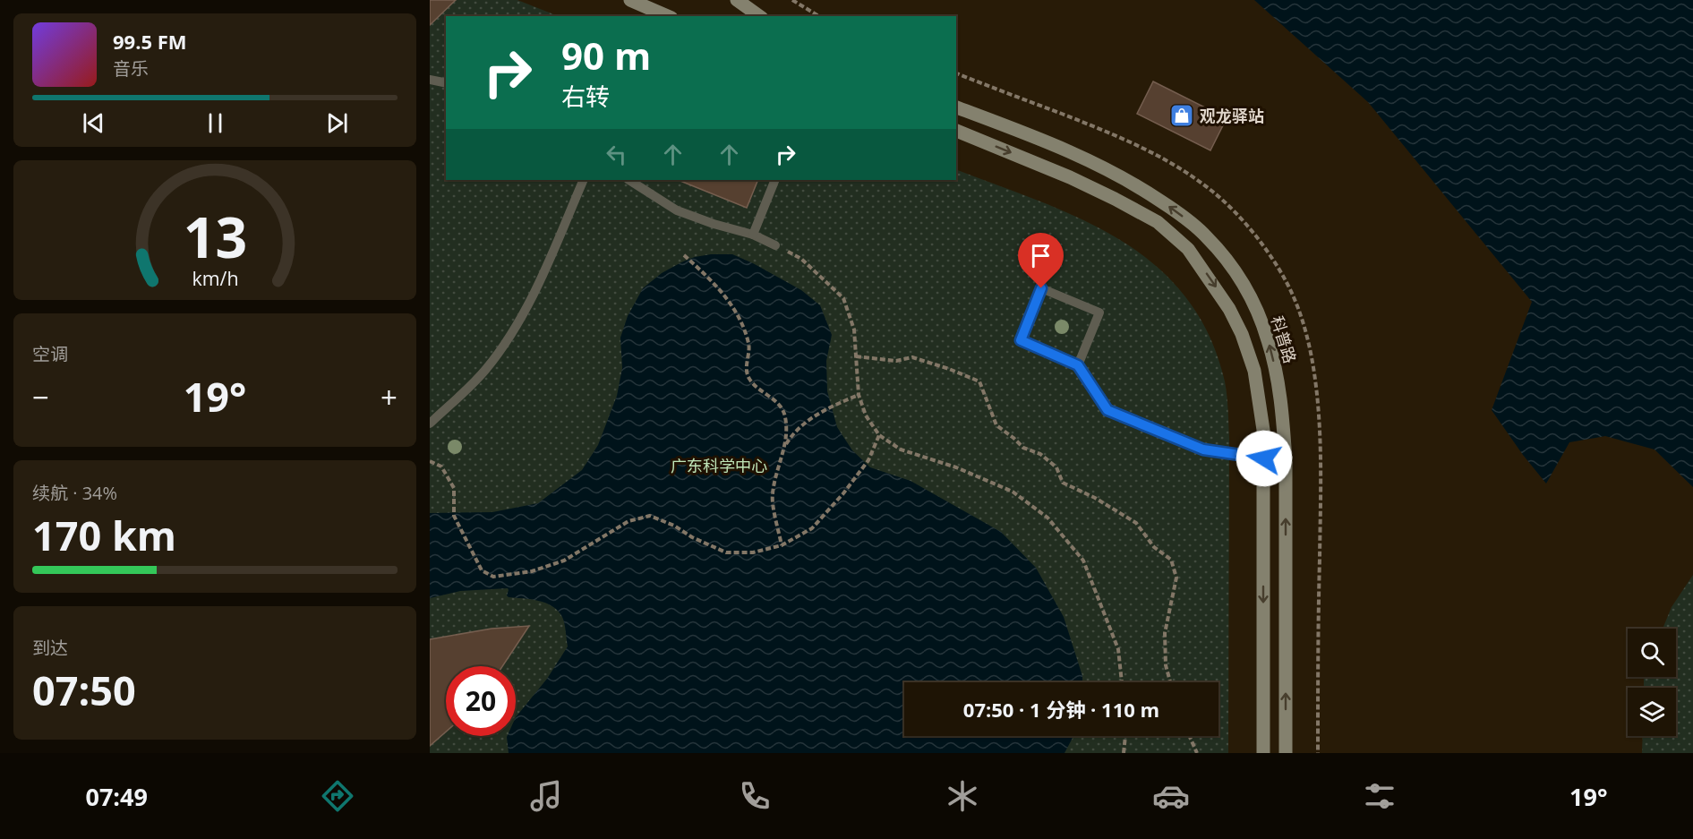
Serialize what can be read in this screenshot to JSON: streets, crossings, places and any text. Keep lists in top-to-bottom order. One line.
{"streets":{"street":["科普路"]},"one_way":["科普路"],"parks":["广东科学中心"],"places":{"shop":["观龙驿站"]},"page":{"turn":["90 m","右转"],"song":["99.5 FM","音乐"],"tile":["空调",["续航 · 34%","170 km"],["到达","07:50"]],"heat":["−","19°","+"],"limit":"20","trip":"07:50 · 1 分钟 · 110 m","tabs":["07:49","19°"],"gauge":["13","km/h"]}}
